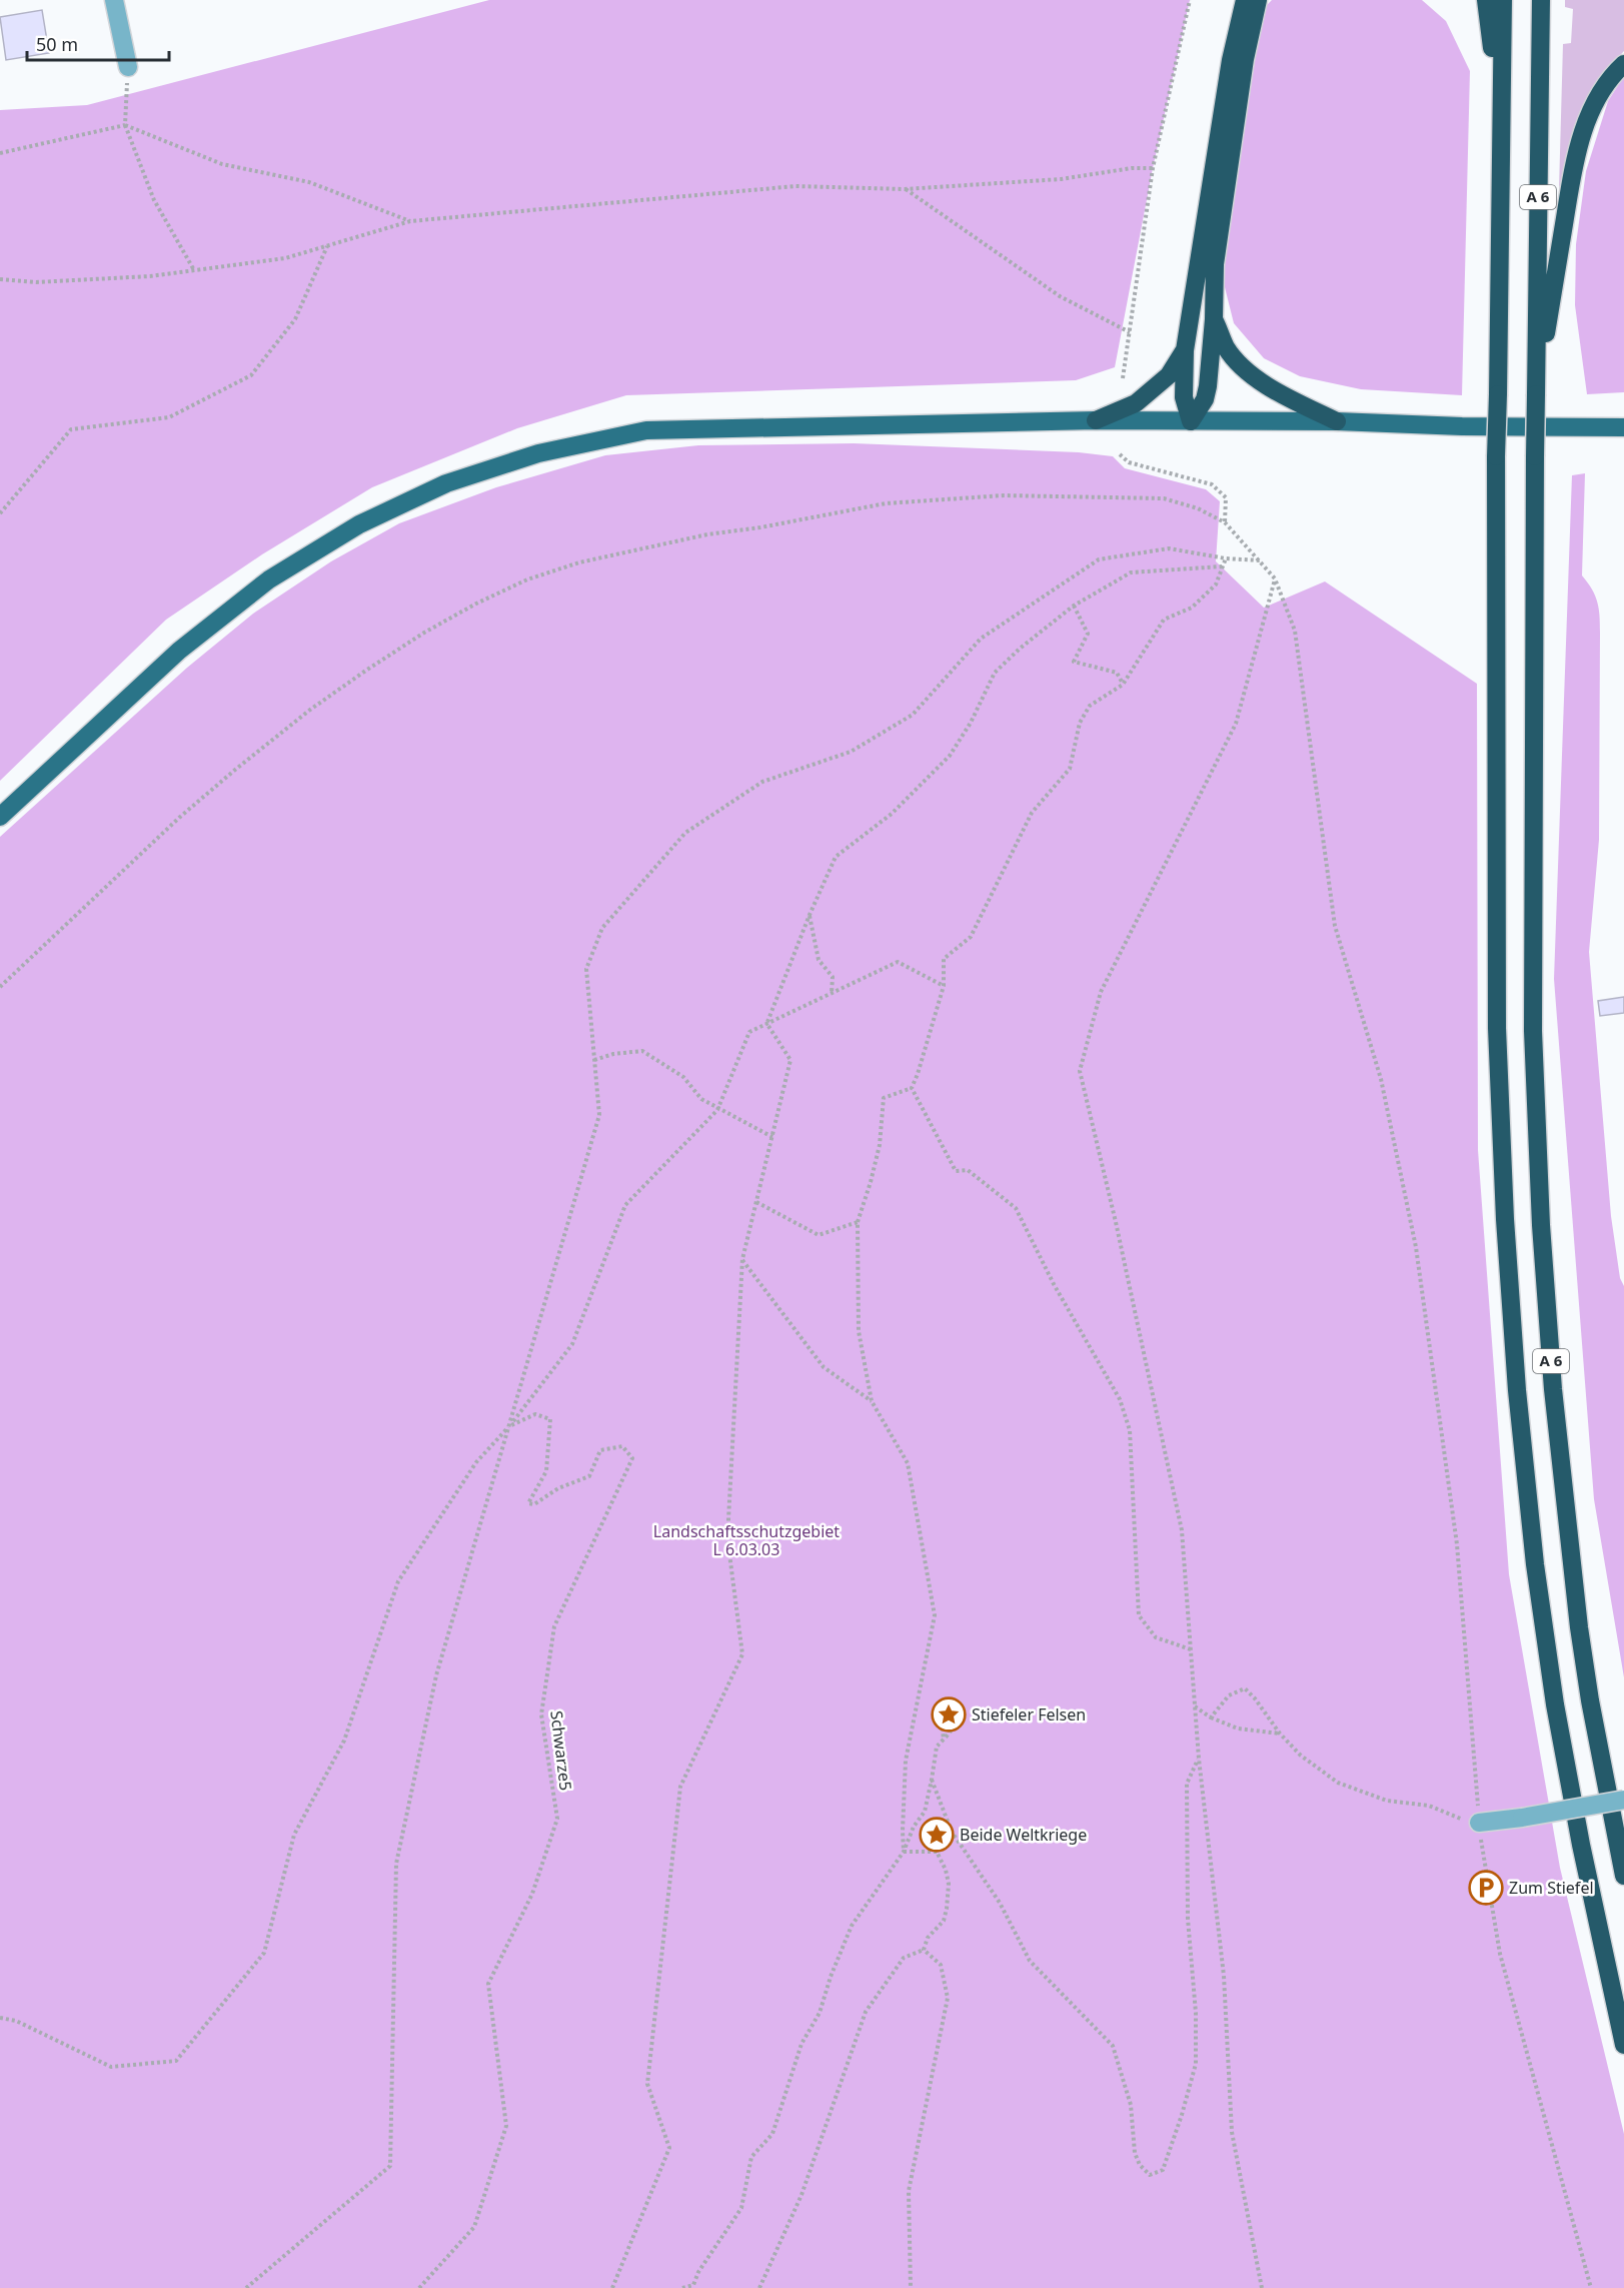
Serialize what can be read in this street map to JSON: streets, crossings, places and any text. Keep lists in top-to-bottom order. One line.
{"streets":{"highway":["A 6"],"path":["Schwarze5"]},"parks":["Landschaftsschutzgebiet L 6.03.03"],"places":{"place":["Stiefeler Felsen","Beide Weltkriege"],"parking":["Zum Stiefel"]},"scale_bar":"50 m"}
